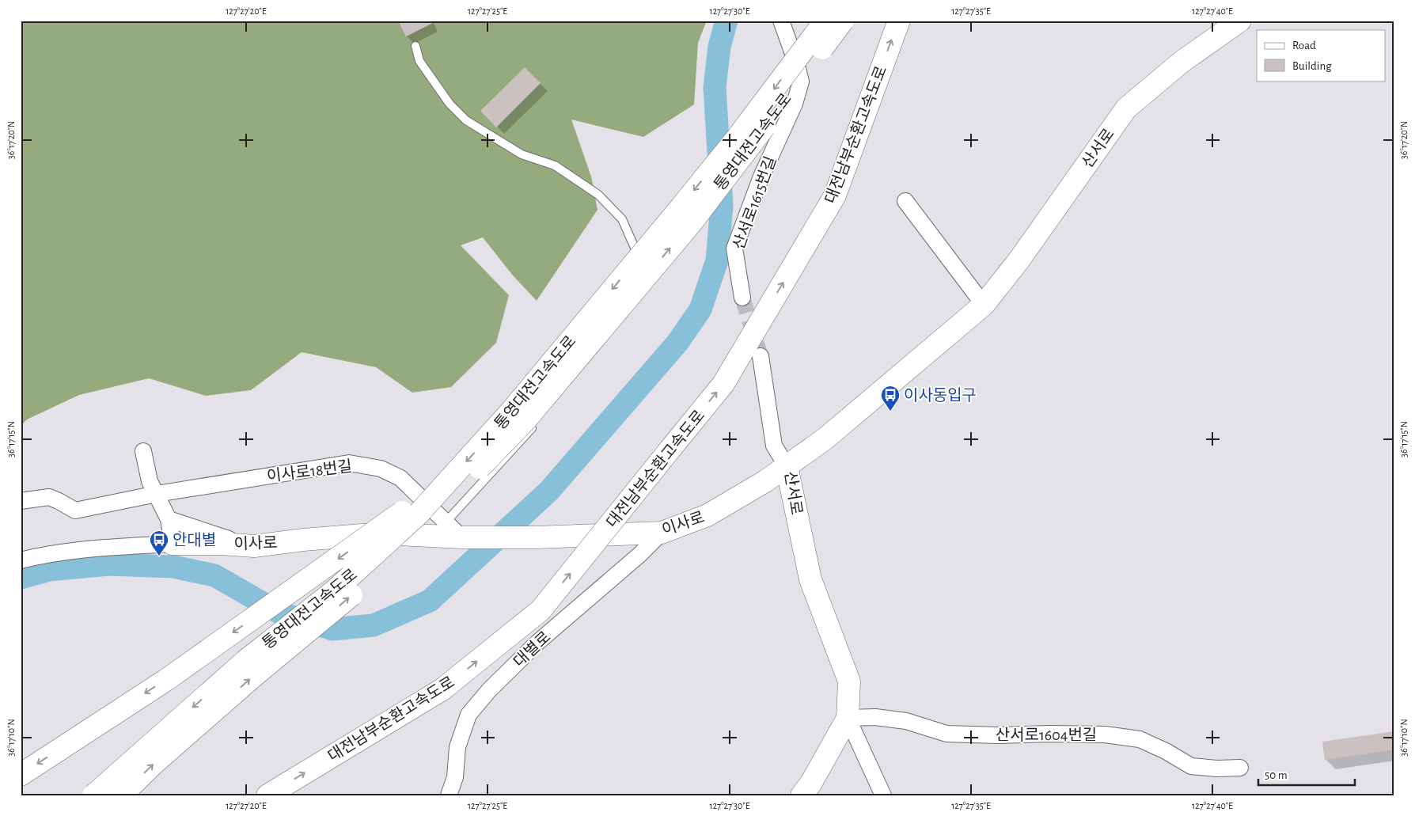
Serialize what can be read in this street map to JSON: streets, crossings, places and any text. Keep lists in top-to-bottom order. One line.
{"streets":{"main road":["대전남부순환고속도로","통영대전고속도로","산서로","이사로"],"street":["산서로1615번길","이사로18번길","대별로","산서로1604번길"]},"crossings":[["산서로","이사로"],["산서로","산서로1604번길"],["이사로18번길","이사로"],["이사로","대별로"]],"places":{"bus stop":["이사동입구","안대별"]},"legend":["Road","Building"],"scale_bar":"50 m","coordinates":["127°27'20\"E","127°27'25\"E","127°27'30\"E","127°27'35\"E","127°27'40\"E","36°17'20\"N","36°17'15\"N","36°17'10\"N"]}
